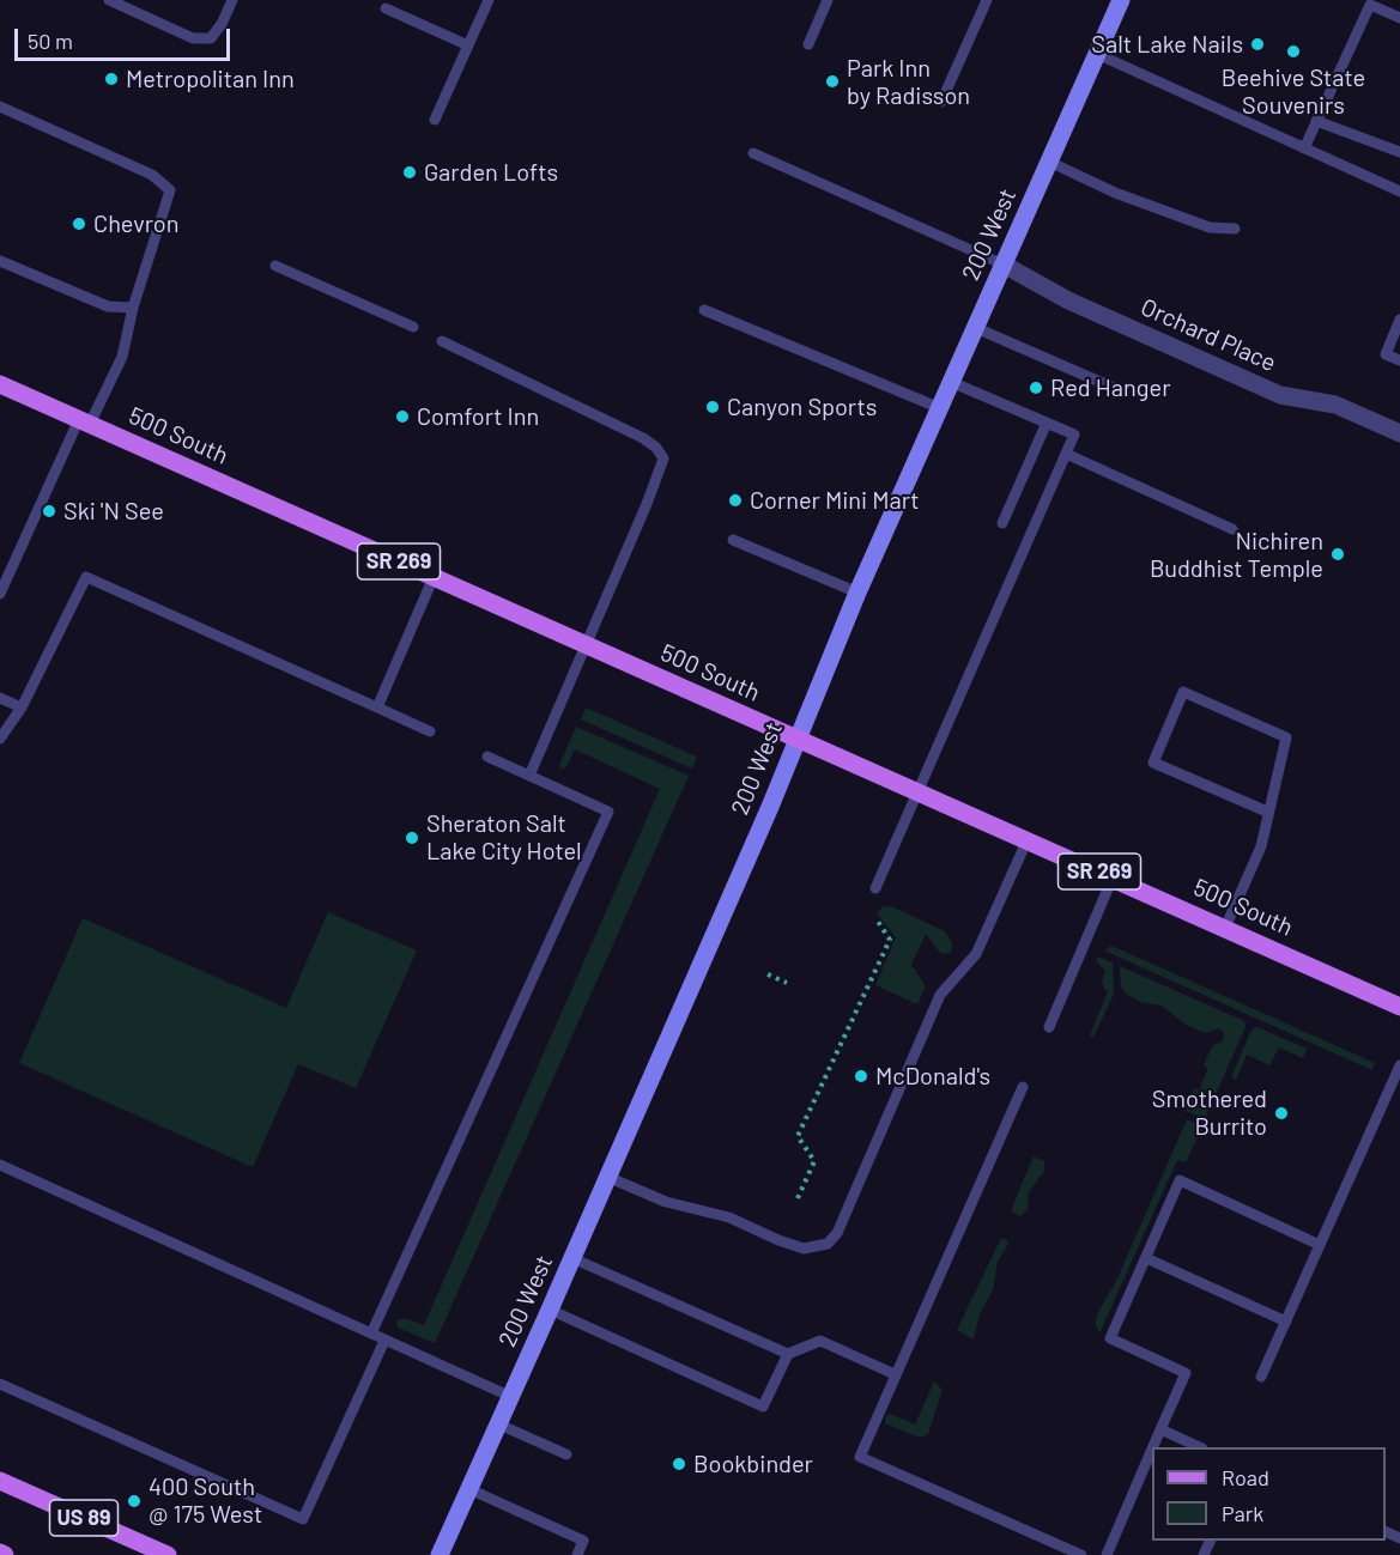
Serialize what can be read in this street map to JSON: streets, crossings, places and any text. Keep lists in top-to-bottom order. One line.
{"streets":{"main road":["500 South","SR 269","US 89"],"street":["200 West","Orchard Place"]},"crossings":[["200 West","Orchard Place"],["200 West","500 South"]],"places":["Salt Lake Nails","Beehive State Souvenirs","Metropolitan Inn","Park Inn by Radisson","Garden Lofts","Chevron","Red Hanger","Canyon Sports","Comfort Inn","Corner Mini Mart","Ski 'N See","Nichiren Buddhist Temple","Sheraton Salt Lake City Hotel","McDonald's","Smothered Burrito","Bookbinder","400 South @ 175 West"],"legend":["Road","Park"],"scale_bar":"50 m"}
